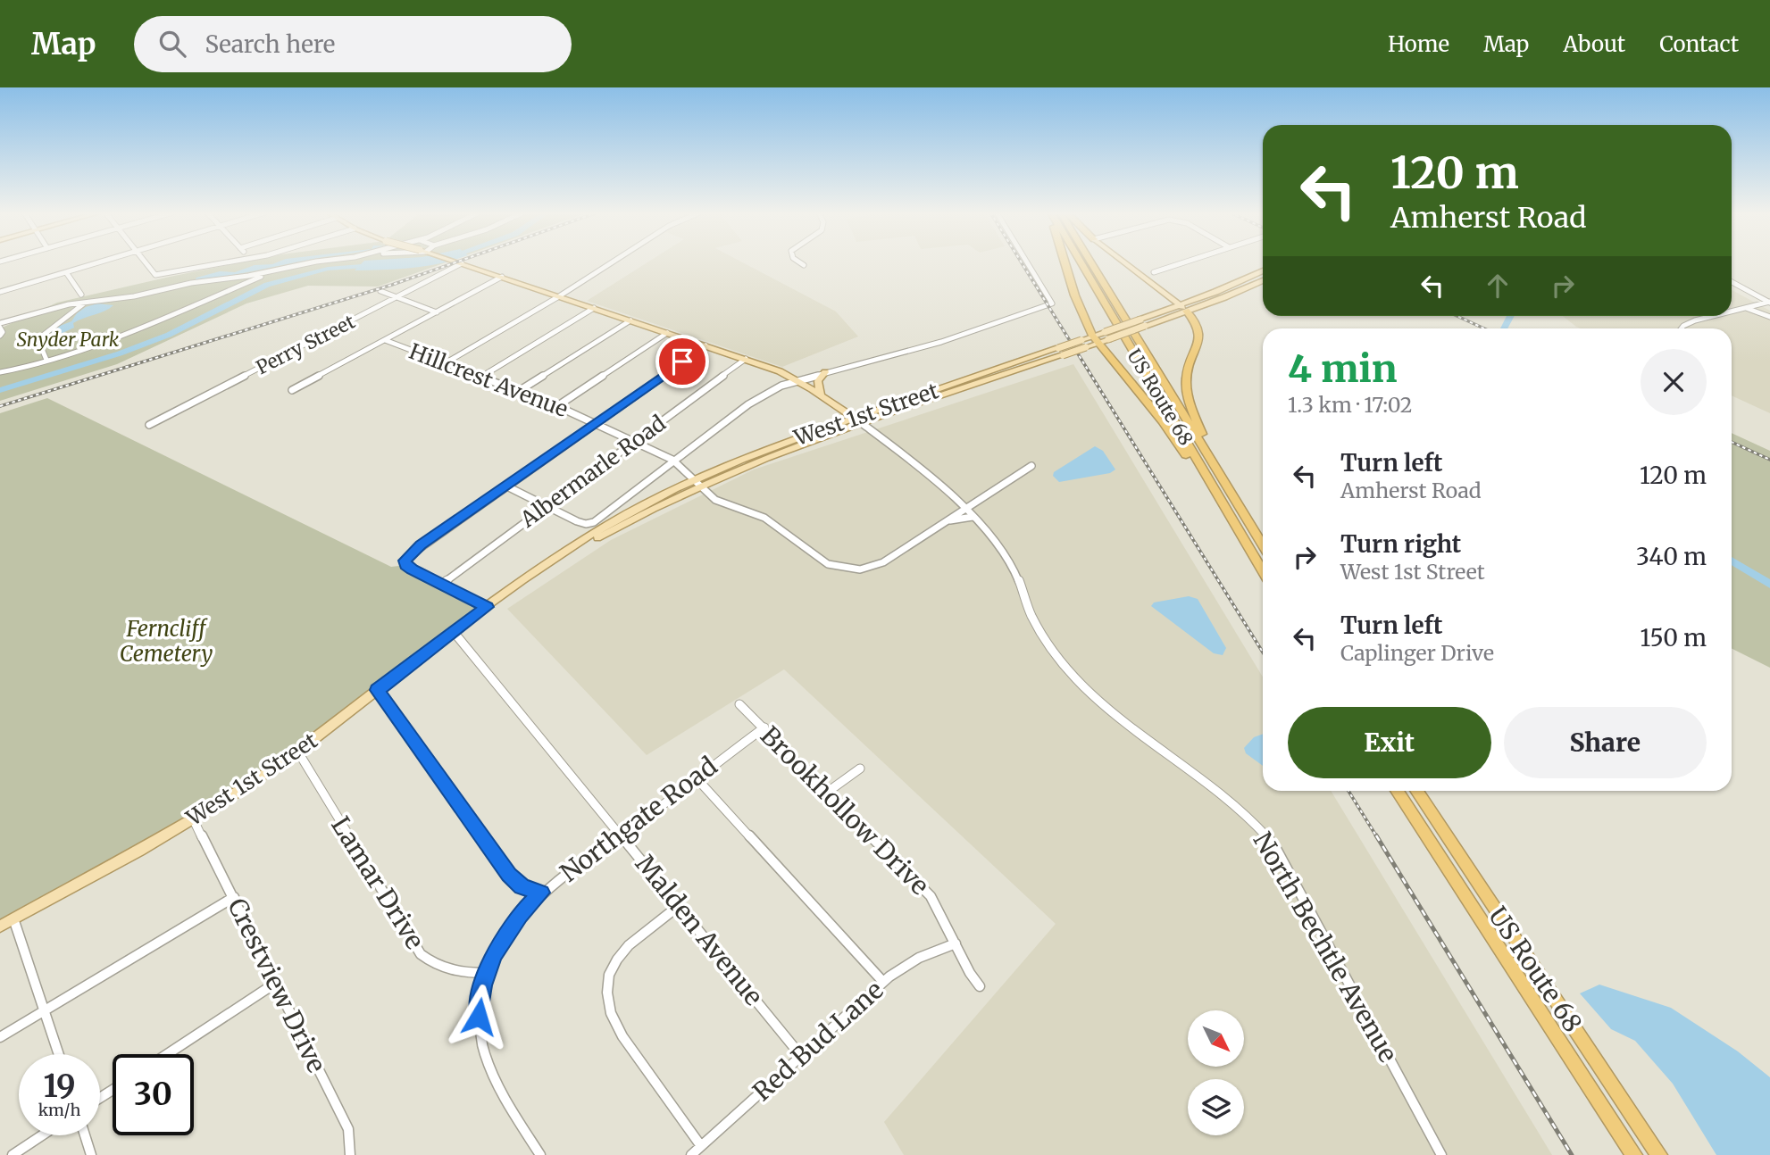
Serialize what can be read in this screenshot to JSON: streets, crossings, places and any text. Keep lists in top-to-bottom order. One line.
{"streets":{"highway":["US Route 68"],"main road":["West 1st Street"],"street":["Perry Street","Hillcrest Avenue","Albermarle Road","Brookhollow Drive","Northgate Road","Lamar Drive","Malden Avenue","North Bechtle Avenue","Crestview Drive","Red Bud Lane"]},"crossings":[["Hillcrest Avenue","West 1st Street"],["Hillcrest Avenue","Albermarle Road"],["Hillcrest Avenue","North Bechtle Avenue"],["West 1st Street","Albermarle Road"],["West 1st Street","Lamar Drive"],["West 1st Street","Malden Avenue"],["West 1st Street","North Bechtle Avenue"],["West 1st Street","Crestview Drive"],["Brookhollow Drive","Northgate Road"],["Brookhollow Drive","Red Bud Lane"],["Northgate Road","Lamar Drive"],["Northgate Road","Malden Avenue"],["Malden Avenue","Red Bud Lane"]],"parks":["Snyder Park","Ferncliff Cemetery"],"north":"bottom right","page":{"header":"Map","search":"Search here","nav":["Home","Map","About","Contact"],"turn":["120 m","Amherst Road"],"heading":["4 min","1.3 km · 17:02"],"list":[{"name":"Turn left","note":"Amherst Road","value":"120 m"},{"name":"Turn right","note":"West 1st Street","value":"340 m"},{"name":"Turn left","note":"Caplinger Drive","value":"150 m"}],"buttons":["Exit","Share"],"speed":"19 km/h","limit":"30"}}
